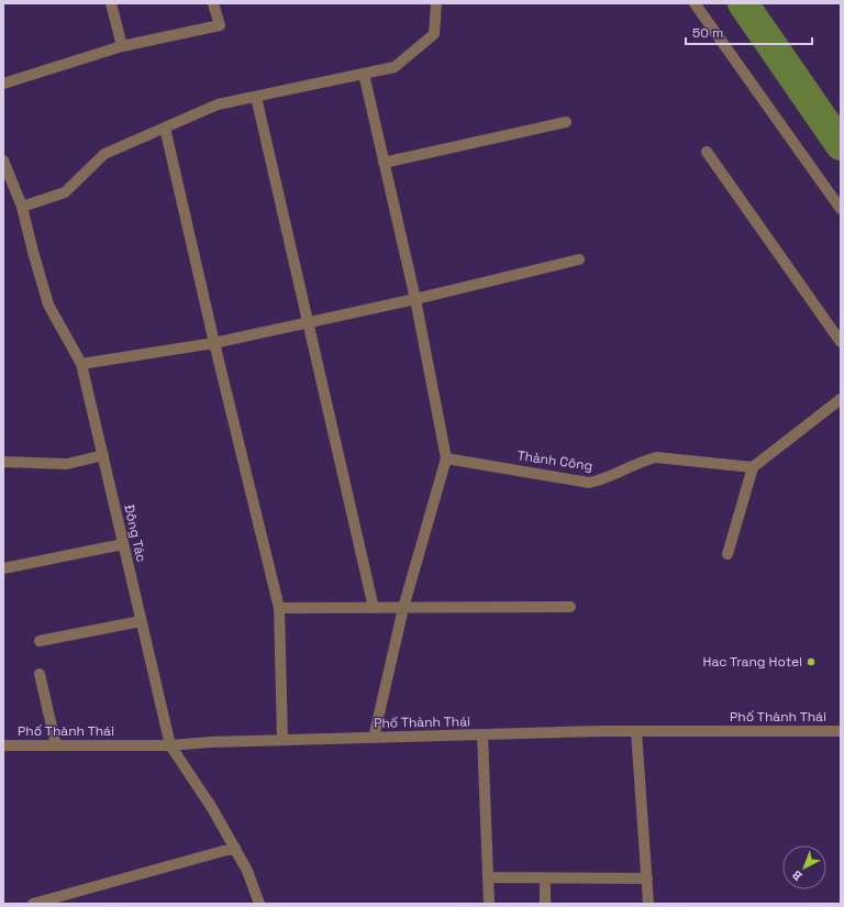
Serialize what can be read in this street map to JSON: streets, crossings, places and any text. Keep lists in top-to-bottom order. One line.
{"streets":{"street":["Thành Công","Đông Tác","Phố Thành Thái"]},"crossings":[["Đông Tác","Phố Thành Thái"]],"places":["Hac Trang Hotel"],"scale_bar":"50 m","north":"bottom left"}
